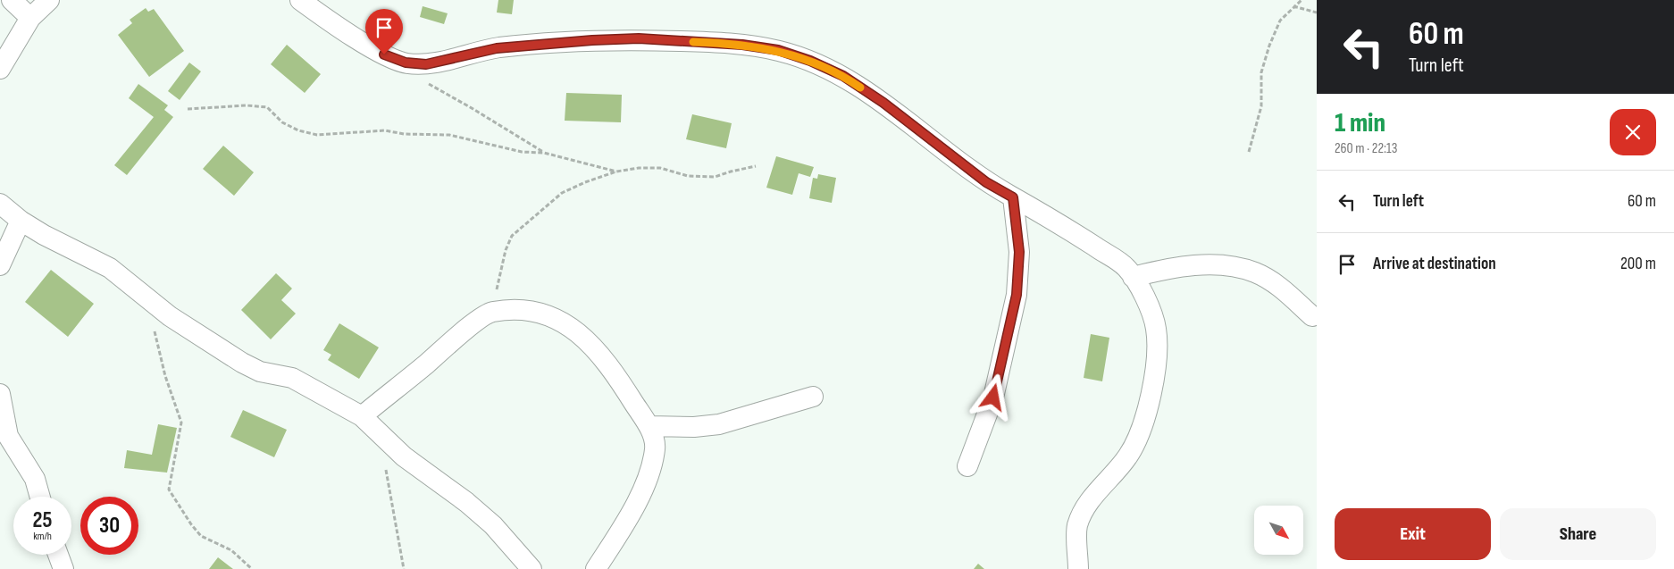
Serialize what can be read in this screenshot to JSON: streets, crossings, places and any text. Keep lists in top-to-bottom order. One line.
{"north":"bottom right","page":{"turn":["60 m","Turn left"],"heading":["1 min","260 m · 22:13"],"list":[{"name":"Turn left","value":"60 m"},{"name":"Arrive at destination","value":"200 m"}],"speed":"25 km/h","limit":"30","buttons":["Exit","Share"]}}
